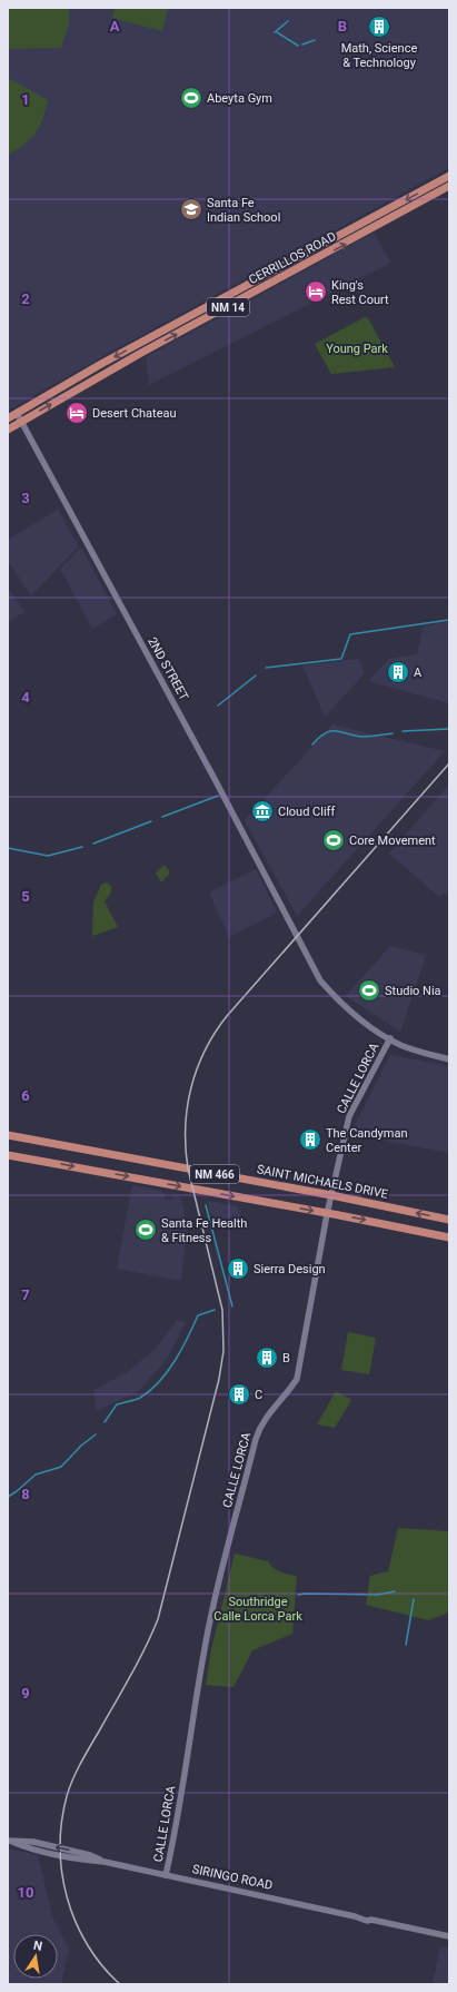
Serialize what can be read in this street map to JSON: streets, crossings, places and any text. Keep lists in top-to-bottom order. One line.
{"streets":{"main road":["CERRILLOS ROAD","NM 14","NM 466","SAINT MICHAELS DRIVE"],"street":["2ND STREET","CALLE LORCA","SIRINGO ROAD"]},"crossings":[["CERRILLOS ROAD","2ND STREET"],["2ND STREET","CALLE LORCA"],["CALLE LORCA","NM 466"],["CALLE LORCA","SAINT MICHAELS DRIVE"],["CALLE LORCA","SIRINGO ROAD"]],"parks":["Young Park","Southridge Calle Lorca Park"],"places":{"building":["Math, Science & Technology","A","The Candyman Center","Sierra Design","B","C"],"sports":["Abeyta Gym","Core Movement","Studio Nia","Santa Fe Health & Fitness"],"school or university":["Santa Fe Indian School"],"hotel":["King's Rest Court","Desert Chateau"],"museum":["Cloud Cliff"]},"north":"top","grid":{"columns":["A","B"],"rows":["1","2","3","4","5","6","7","8","9","10"]}}
